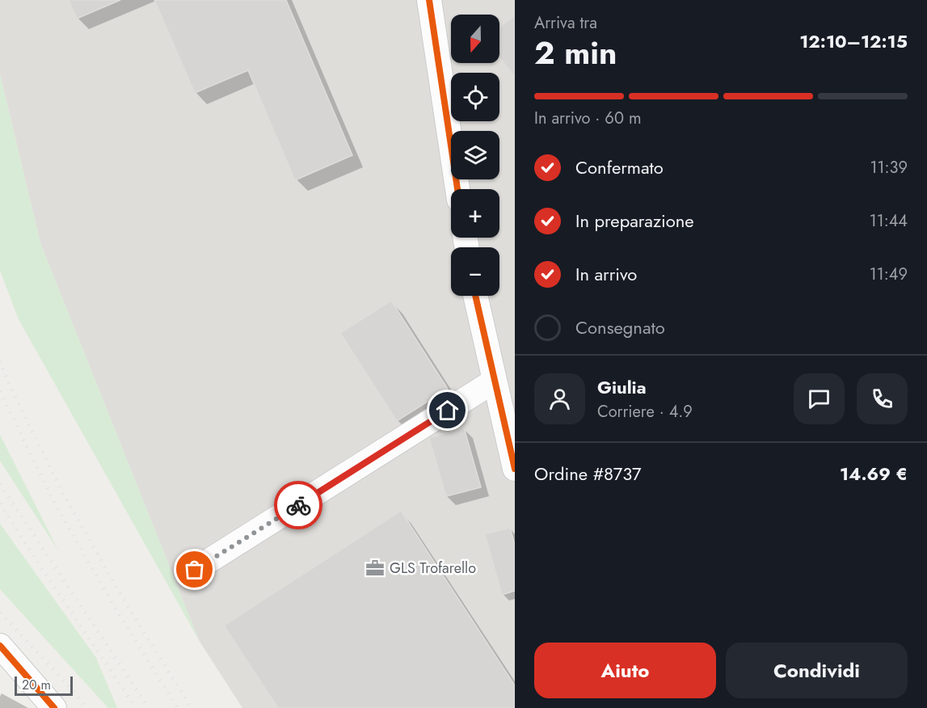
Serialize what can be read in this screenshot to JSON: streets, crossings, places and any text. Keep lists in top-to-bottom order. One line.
{"places":{"office":["GLS Trofarello"]},"scale_bar":"20 m","north":"bottom","page":{"heading":["2 min","Arriva tra","12:10–12:15"],"panel":["Giulia","Corriere · 4.9","Ordine #8737","14.69 €"],"map_buttons":["+","−"],"bar":"In arrivo · 60 m","list":[["Confermato","11:39"],["In preparazione","11:44"],["In arrivo","11:49"],"Consegnato"],"buttons":["Aiuto","Condividi"],"scale":"20 m"}}
